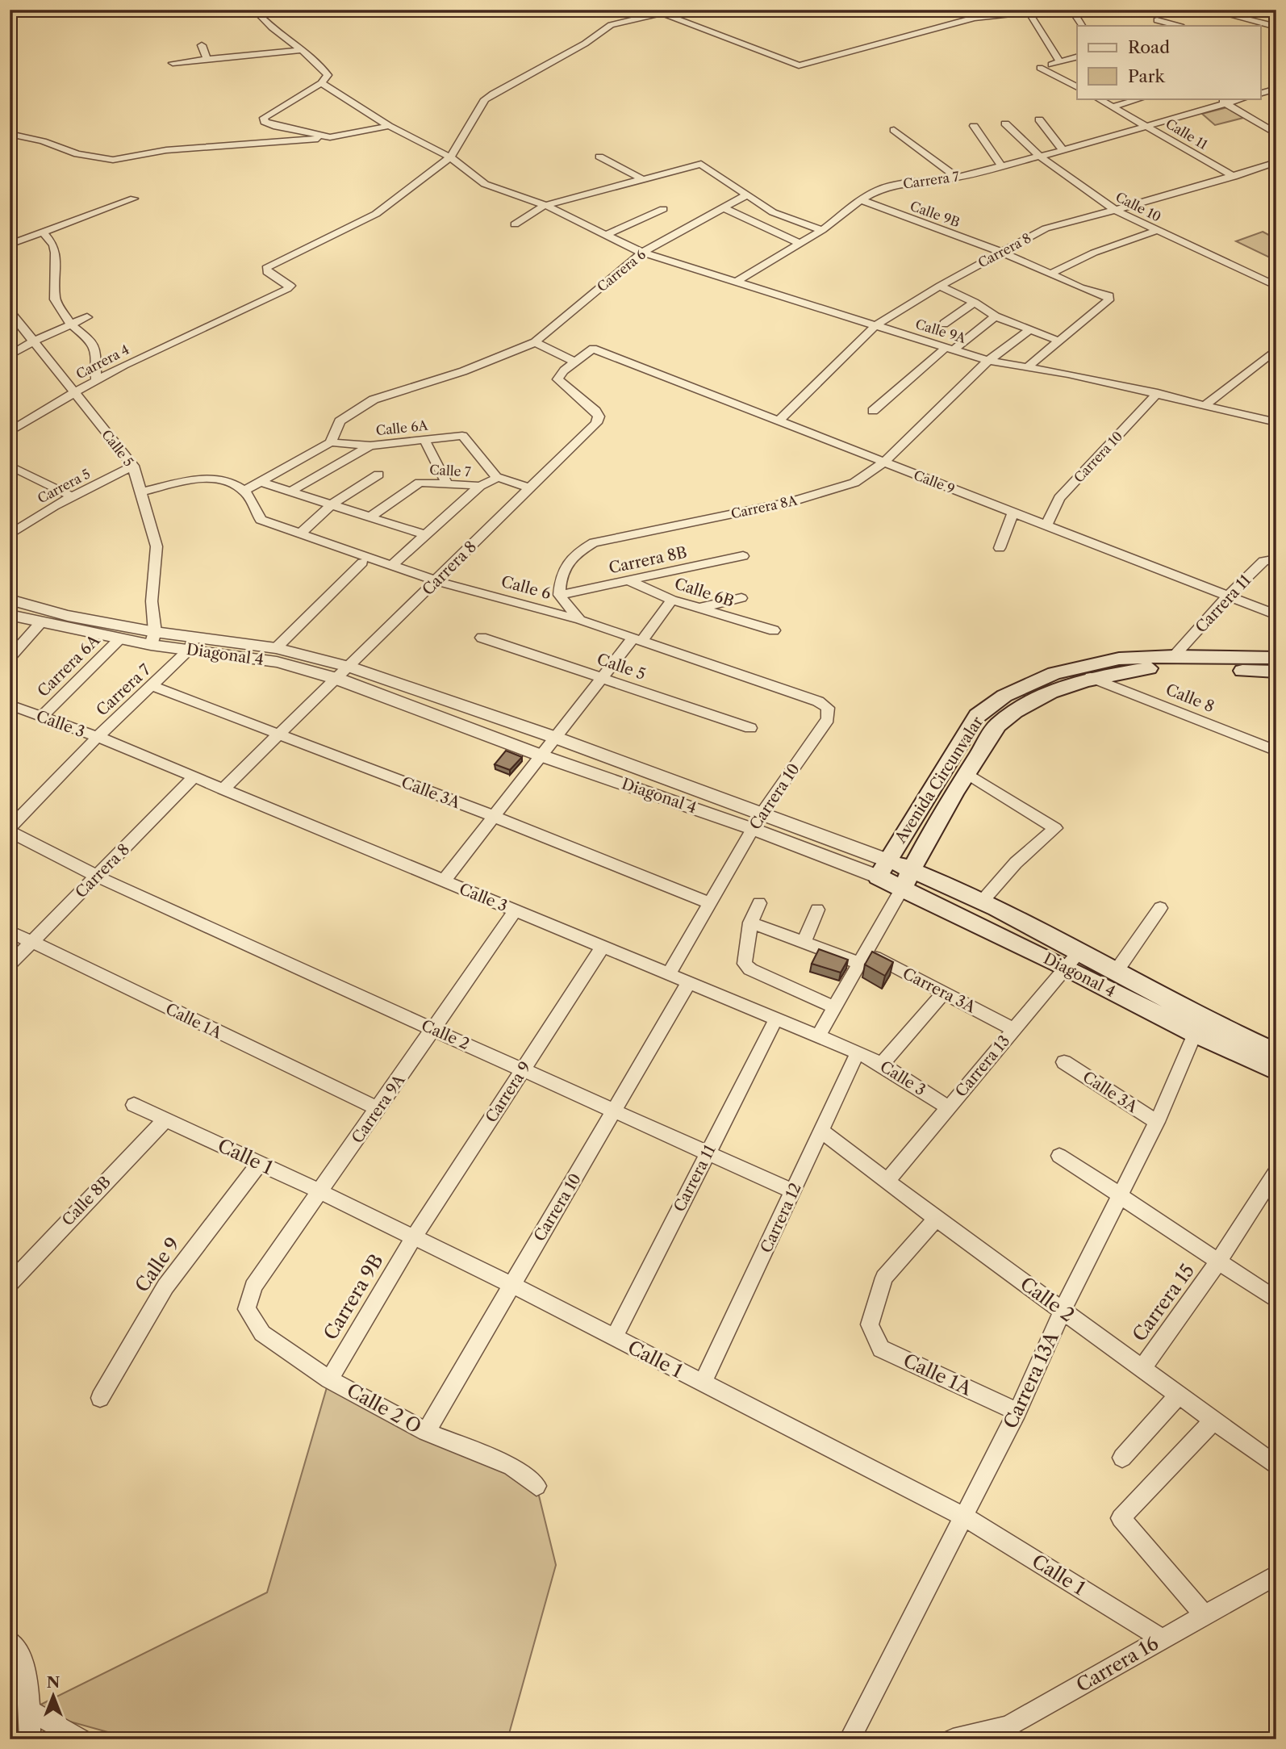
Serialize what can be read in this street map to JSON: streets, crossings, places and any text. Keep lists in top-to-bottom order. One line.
{"streets":{"main road":["Diagonal 4","Avenida Circunvalar"],"street":["Calle 11","Carrera 7","Calle 10","Calle 9B","Carrera 8","Carrera 6","Calle 9A","Carrera 4","Calle 6A","Calle 5","Carrera 10","Calle 7","Calle 9","Carrera 5","Carrera 8A","Carrera 8B","Calle 6","Calle 6B","Carrera 11","Carrera 6A","Calle 8","Calle 3","Calle 3A","Carrera 3A","Calle 1A","Calle 2","Carrera 13","Carrera 9","Carrera 9A","Calle 1","Calle 8B","Carrera 12","Carrera 9B","Carrera 15","Carrera 13A","Calle 2 O","Carrera 16"]},"crossings":[["Calle 11","Carrera 7"],["Calle 11","Carrera 8"],["Carrera 7","Calle 10"],["Carrera 7","Calle 9B"],["Carrera 7","Calle 9A"],["Carrera 7","Diagonal 4"],["Carrera 7","Calle 3"],["Carrera 7","Calle 3A"],["Calle 10","Carrera 8"],["Calle 9B","Carrera 8"],["Carrera 8","Calle 9A"],["Carrera 8","Calle 9"],["Carrera 8","Calle 6"],["Carrera 8","Diagonal 4"],["Carrera 8","Calle 3"],["Carrera 8","Calle 3A"],["Carrera 8","Calle 1A"],["Carrera 8","Calle 2"],["Carrera 6","Calle 9A"],["Carrera 6","Calle 6A"],["Calle 9A","Carrera 4"],["Calle 9A","Carrera 10"],["Calle 9A","Carrera 8A"],["Carrera 4","Calle 5"],["Calle 5","Carrera 5"],["Calle 5","Calle 6"],["Calle 5","Diagonal 4"],["Carrera 10","Calle 9"],["Carrera 10","Calle 6"],["Carrera 10","Diagonal 4"],["Carrera 10","Calle 3"],["Carrera 10","Calle 3A"],["Carrera 10","Calle 2"],["Carrera 10","Calle 1"],["Carrera 10","Calle 2 O"],["Calle 9","Carrera 8A"],["Calle 9","Carrera 11"],["Calle 9","Calle 1"],["Carrera 8A","Carrera 8B"],["Carrera 8B","Calle 6B"],["Carrera 11","Calle 3"],["Carrera 11","Avenida Circunvalar"],["Carrera 11","Calle 2"],["Carrera 11","Calle 1"],["Diagonal 4","Carrera 6A"],["Diagonal 4","Avenida Circunvalar"],["Diagonal 4","Carrera 13"],["Diagonal 4","Carrera 13A"],["Carrera 6A","Calle 3"],["Calle 8","Avenida Circunvalar"],["Calle 3","Carrera 13"],["Calle 3","Carrera 9"],["Calle 3","Carrera 9A"],["Calle 3","Carrera 12"],["Calle 3A","Carrera 13A"],["Carrera 3A","Carrera 13"],["Calle 1A","Calle 2"],["Calle 1A","Carrera 9A"],["Calle 1A","Carrera 13A"],["Calle 2","Carrera 13"],["Calle 2","Carrera 9"],["Calle 2","Carrera 9A"],["Calle 2","Carrera 12"],["Calle 2","Carrera 15"],["Calle 2","Carrera 13A"],["Carrera 9","Calle 1"],["Carrera 9","Carrera 9B"],["Carrera 9A","Calle 1"],["Carrera 9A","Calle 2 O"],["Calle 1","Calle 8B"],["Calle 1","Carrera 12"],["Calle 1","Carrera 9B"],["Calle 1","Carrera 13A"],["Calle 1","Carrera 16"],["Carrera 9B","Calle 2 O"]],"legend":["Road","Park"],"north":"top"}
